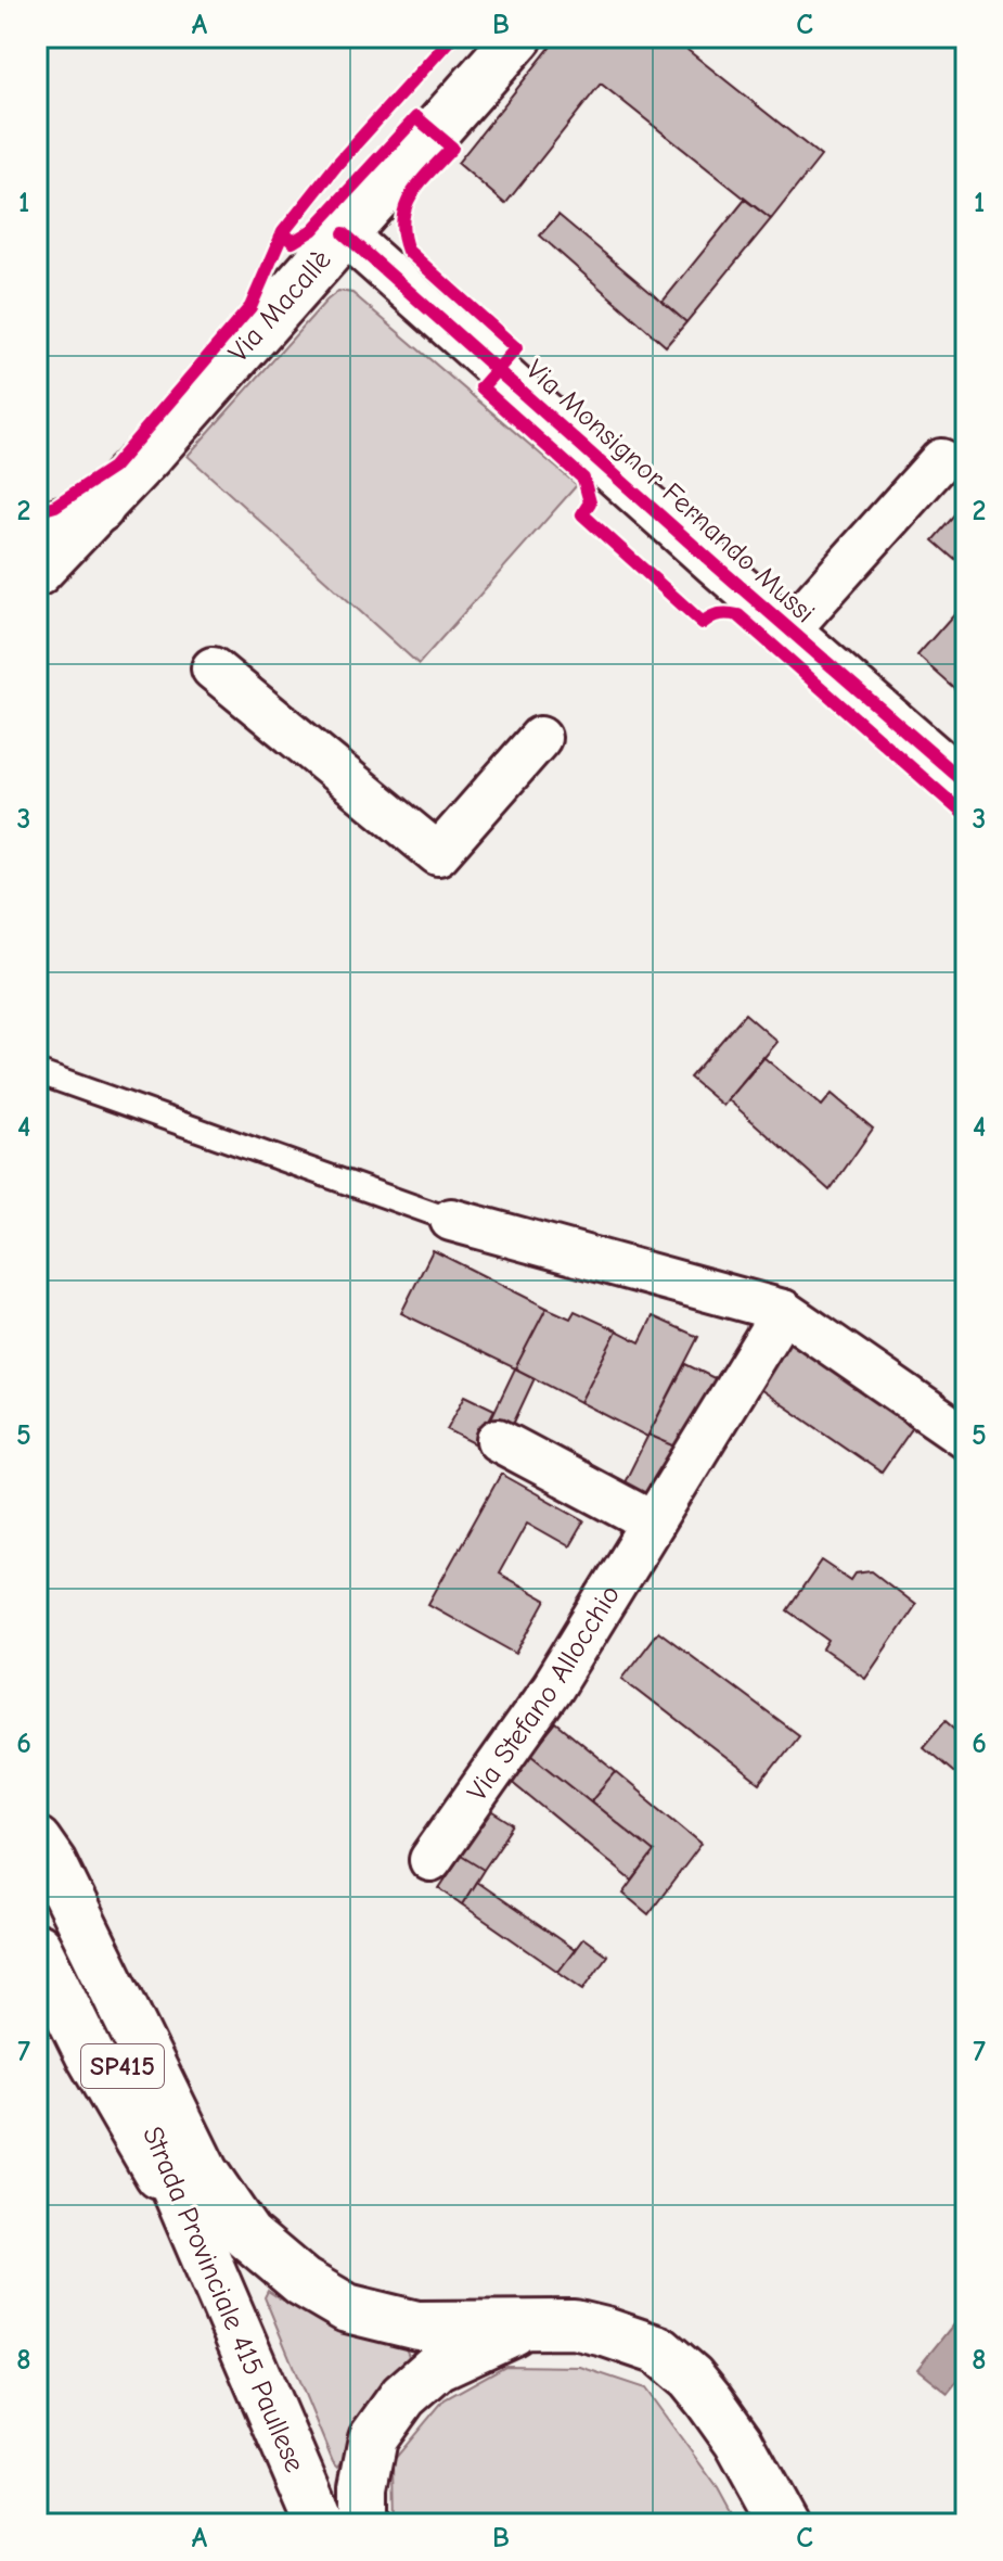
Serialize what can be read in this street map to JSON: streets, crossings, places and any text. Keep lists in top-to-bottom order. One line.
{"streets":{"main road":["Via Macallè","SP415","Strada Provinciale 415 Paullese"],"street":["Via Monsignor Fernando Mussi","Via Stefano Allocchio"]},"crossings":[["Via Macallè","Via Monsignor Fernando Mussi"]],"grid":{"columns":["A","B","C"],"rows":["1","2","3","4","5","6","7","8"]}}
